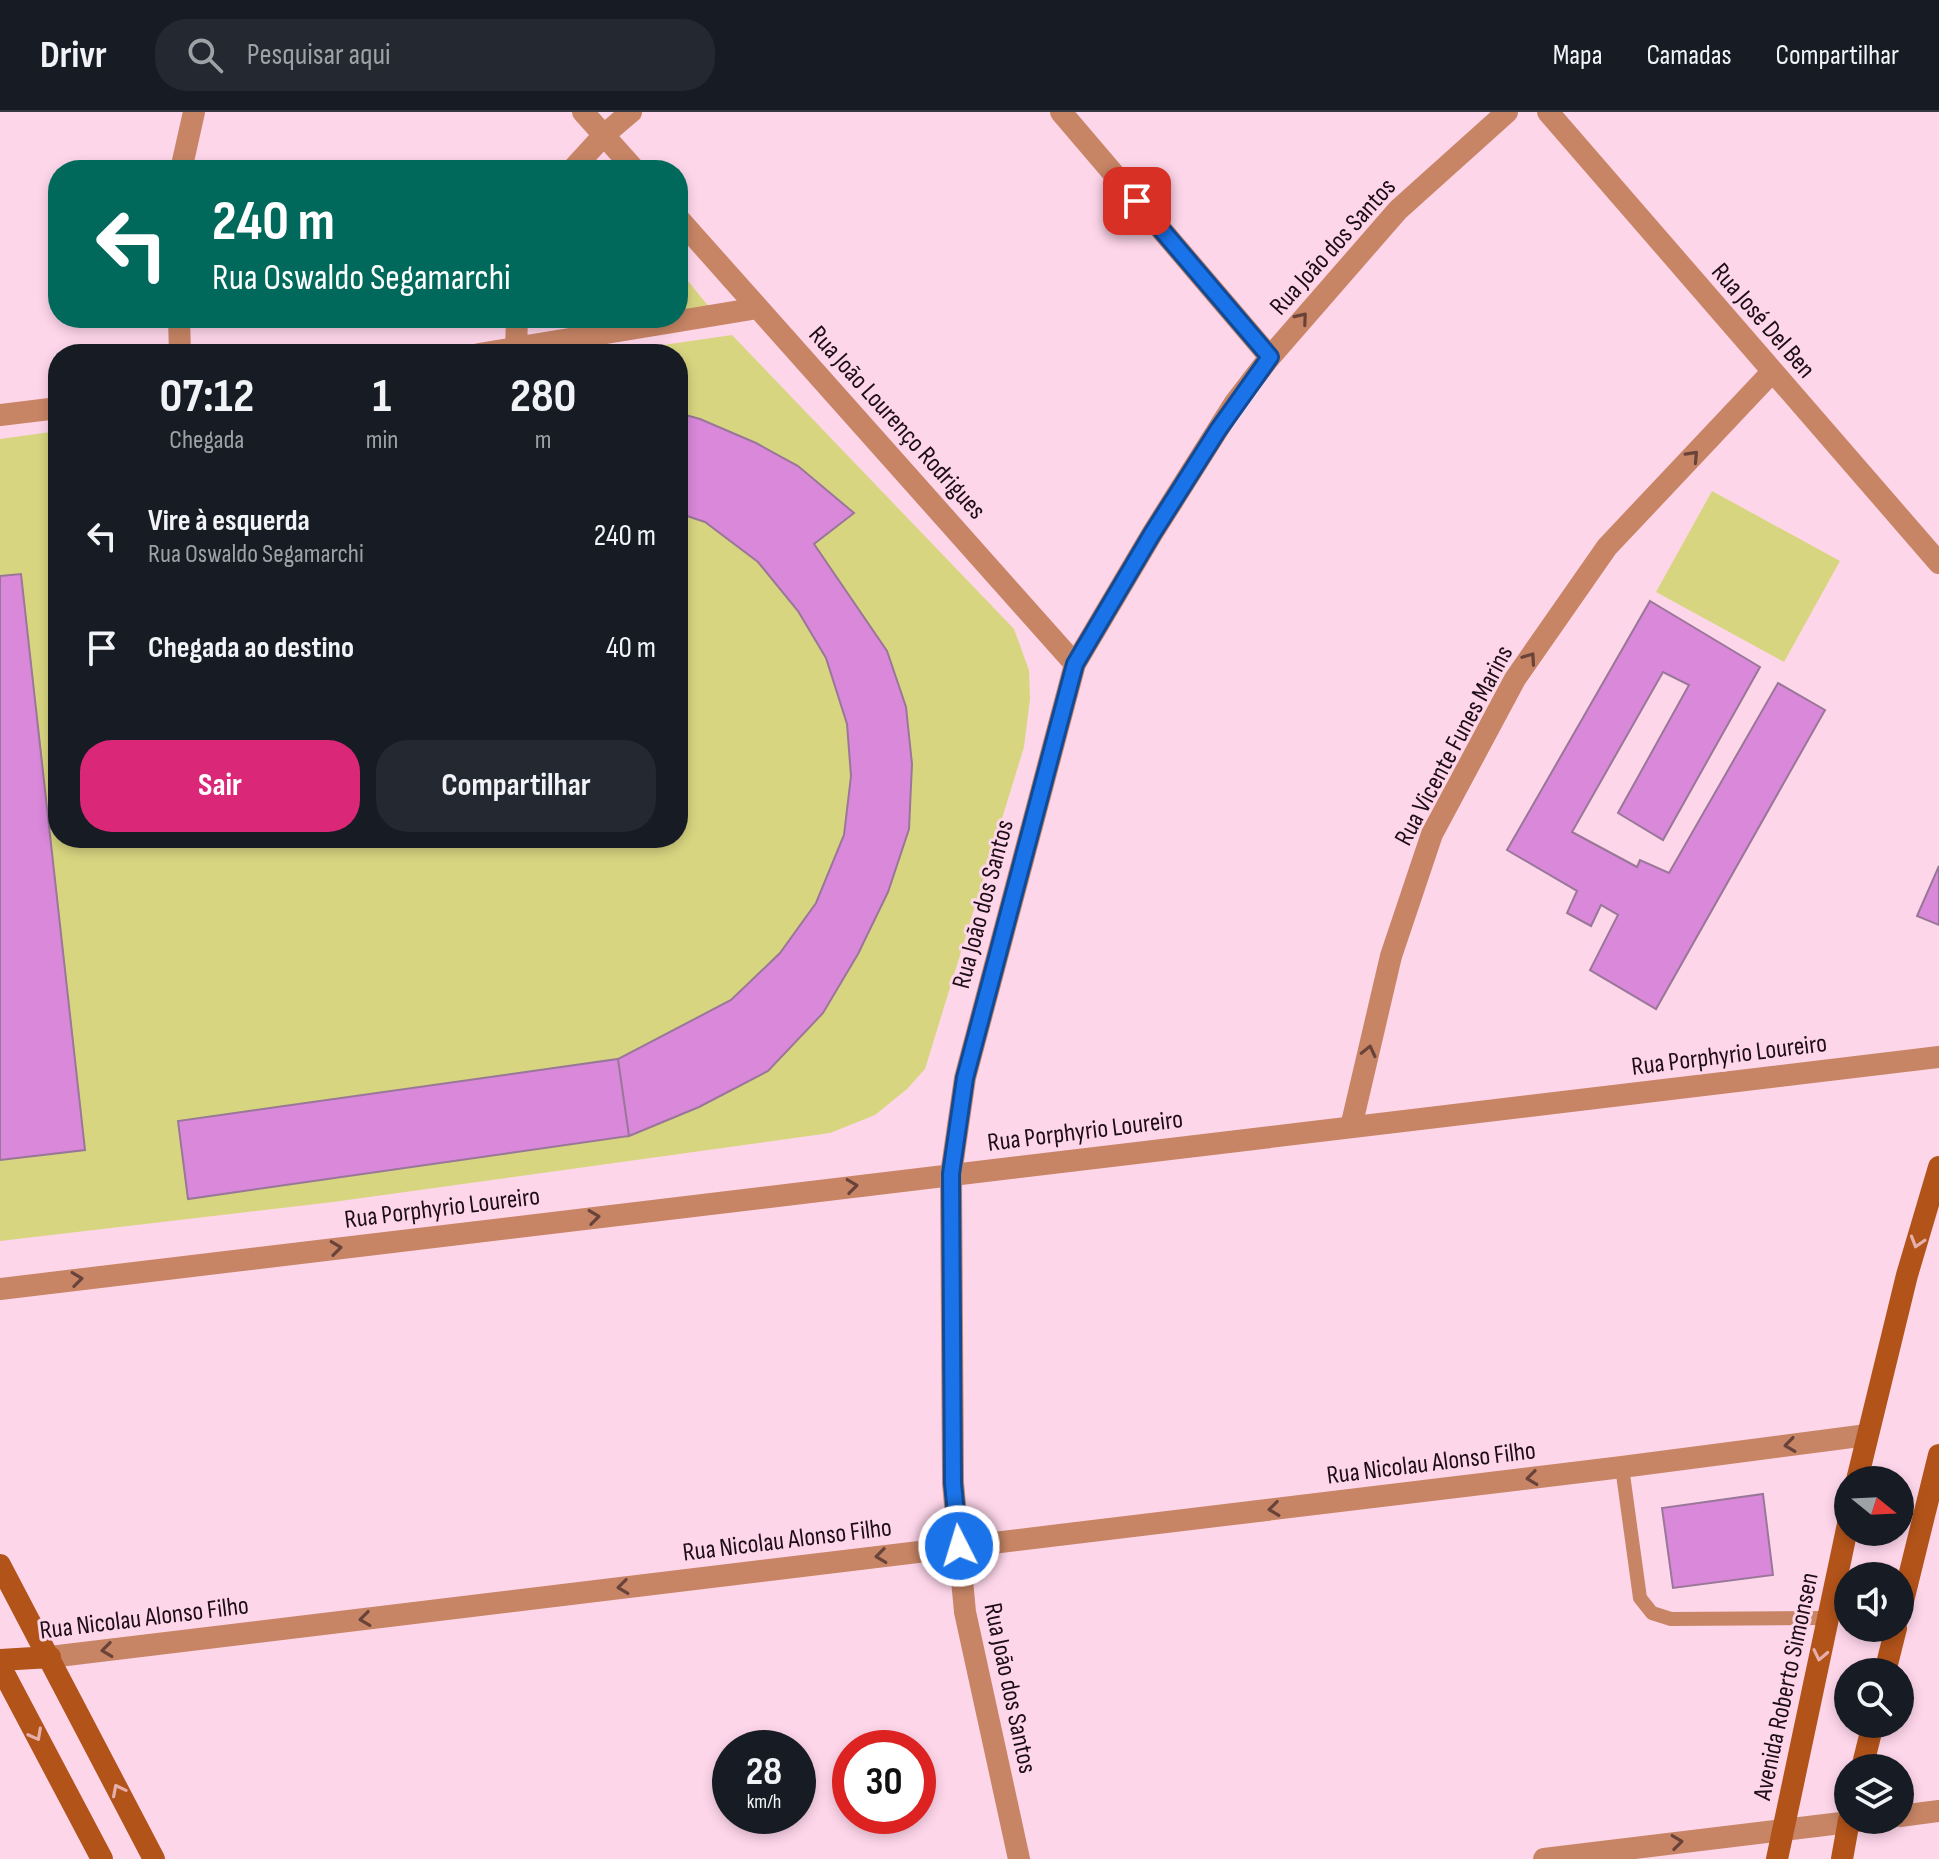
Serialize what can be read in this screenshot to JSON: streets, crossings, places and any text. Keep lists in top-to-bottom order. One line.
{"streets":{"main road":["Rua Nicolau Alonso Filho","Avenida Roberto Simonsen"],"street":["Rua João dos Santos","Rua José Del Ben","Rua João Lourenço Rodrigues","Rua Vicente Funes Marins","Rua Porphyrio Loureiro"]},"crossings":[["Rua João dos Santos","Rua João Lourenço Rodrigues"],["Rua João dos Santos","Rua Porphyrio Loureiro"],["Rua João dos Santos","Rua Nicolau Alonso Filho"],["Rua José Del Ben","Rua Vicente Funes Marins"],["Rua Vicente Funes Marins","Rua Porphyrio Loureiro"]],"one_way":["Rua Vicente Funes Marins","Rua Porphyrio Loureiro","Rua Nicolau Alonso Filho","Avenida Roberto Simonsen"],"north":"right","page":{"header":"Drivr","search":"Pesquisar aqui","nav":["Mapa","Camadas","Compartilhar"],"turn":["240 m","Rua Oswaldo Segamarchi"],"eta":["07:12","Chegada","1","min","280","m"],"list":[{"name":"Vire à esquerda","note":"Rua Oswaldo Segamarchi","value":"240 m"},{"name":"Chegada ao destino","value":"40 m"}],"buttons":["Sair","Compartilhar"],"speed":"28 km/h","limit":"30"}}
